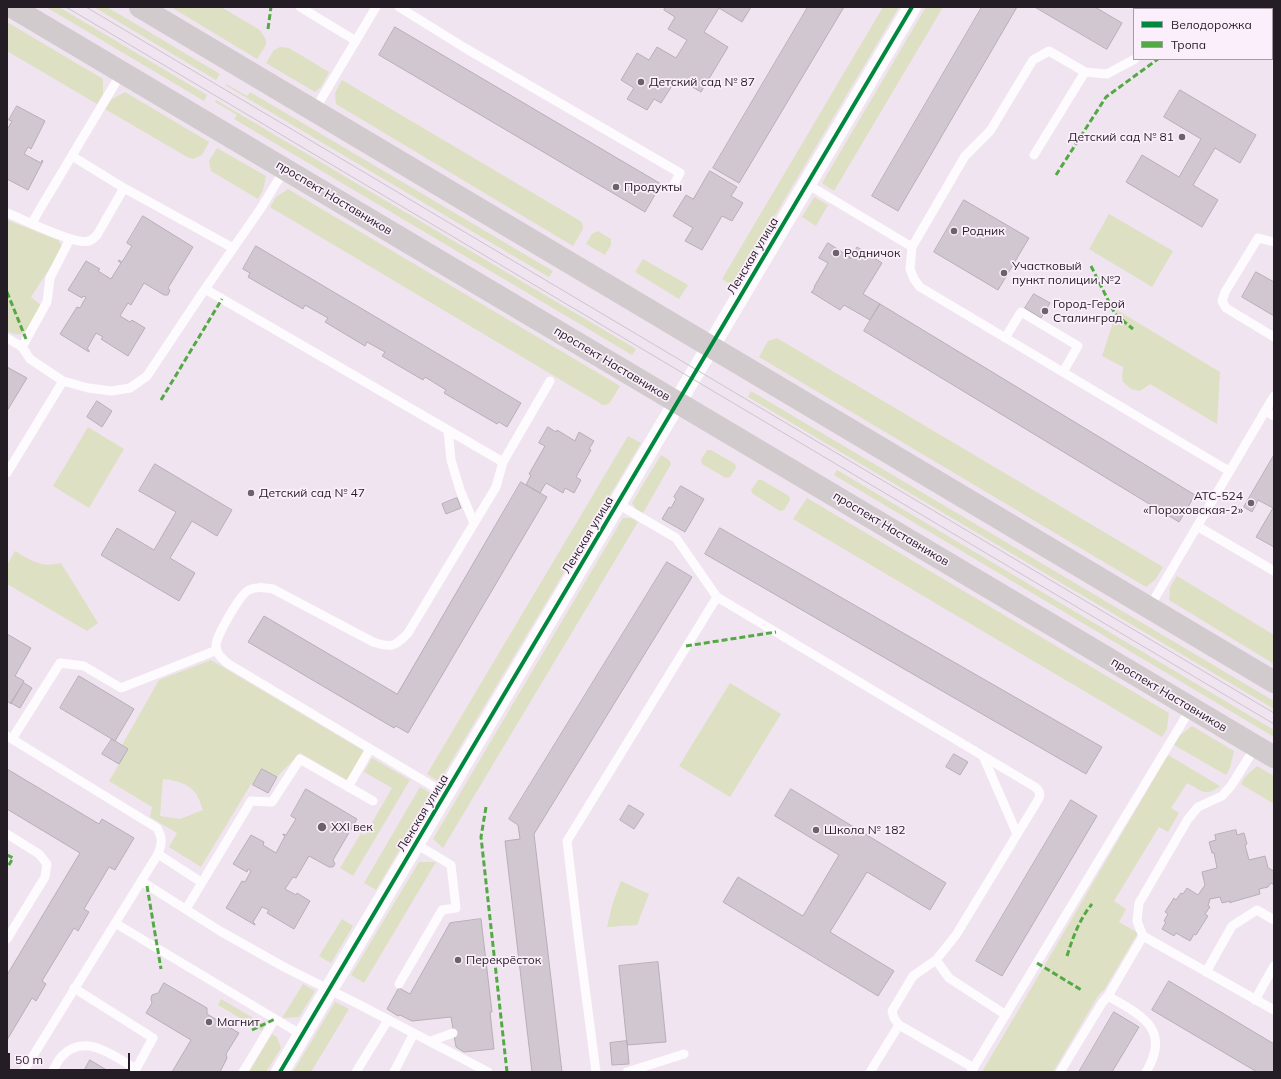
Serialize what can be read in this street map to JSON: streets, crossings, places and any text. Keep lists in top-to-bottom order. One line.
{"streets":{"main road":["проспект Наставников"],"street":["Ленская улица"]},"crossings":[["проспект Наставников","Ленская улица"]],"places":["Детский сад № 87","Детский сад № 81","Продукты","Родник","Родничок","Участковый пункт полиции №2","Город-Герой Сталинград","Детский сад № 47","АТС-524 «Пороховская-2»","XXI век","Школа № 182","Перекрёсток","Магнит"],"legend":["Велодорожка","Тропа"],"scale_bar":"50 m"}
